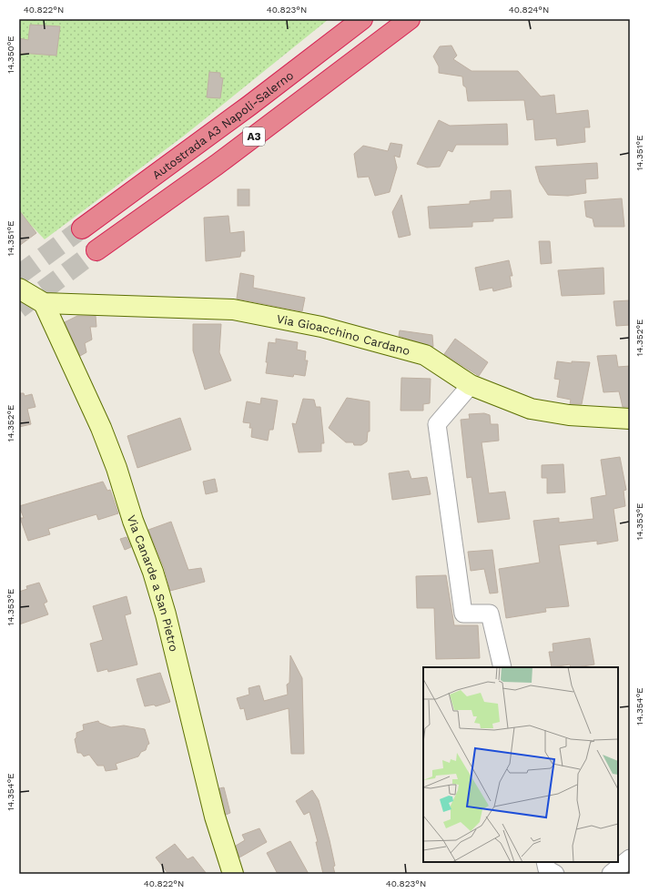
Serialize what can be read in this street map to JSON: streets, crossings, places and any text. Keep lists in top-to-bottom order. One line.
{"streets":{"highway":["Autostrada A3 Napoli-Salerno","A3"],"street":["Via Gioacchino Cardano","Via Canarde a San Pietro"]},"crossings":[["Via Gioacchino Cardano","Via Canarde a San Pietro"]],"coordinates":["40.822°N","40.823°N","40.824°N","14.350°E","14.351°E","14.352°E","14.353°E","14.354°E"]}
